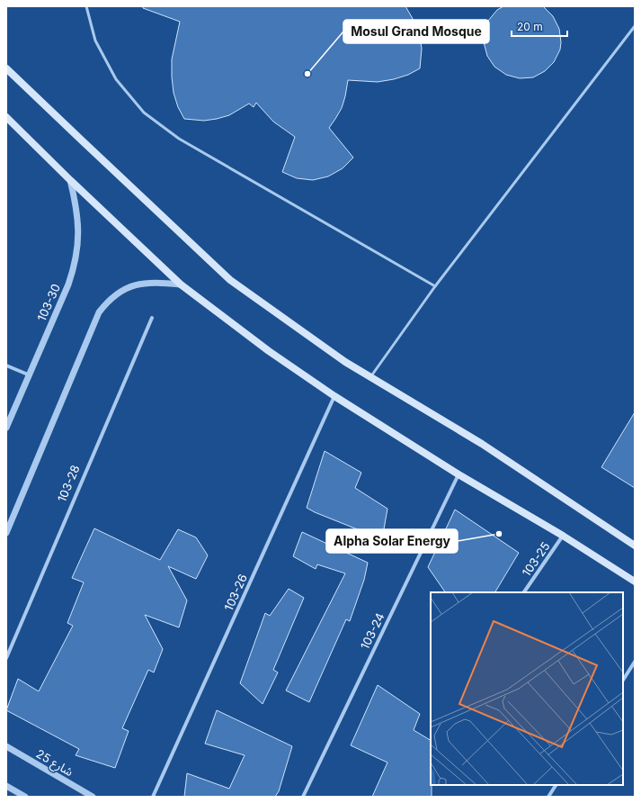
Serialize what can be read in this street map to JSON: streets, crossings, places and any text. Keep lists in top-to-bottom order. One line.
{"streets":{"street":["103-30","103-28","103-25","103-26","103-24","شارع 25"]},"places":["Mosul Grand Mosque","Alpha Solar Energy"],"scale_bar":"20 m"}
